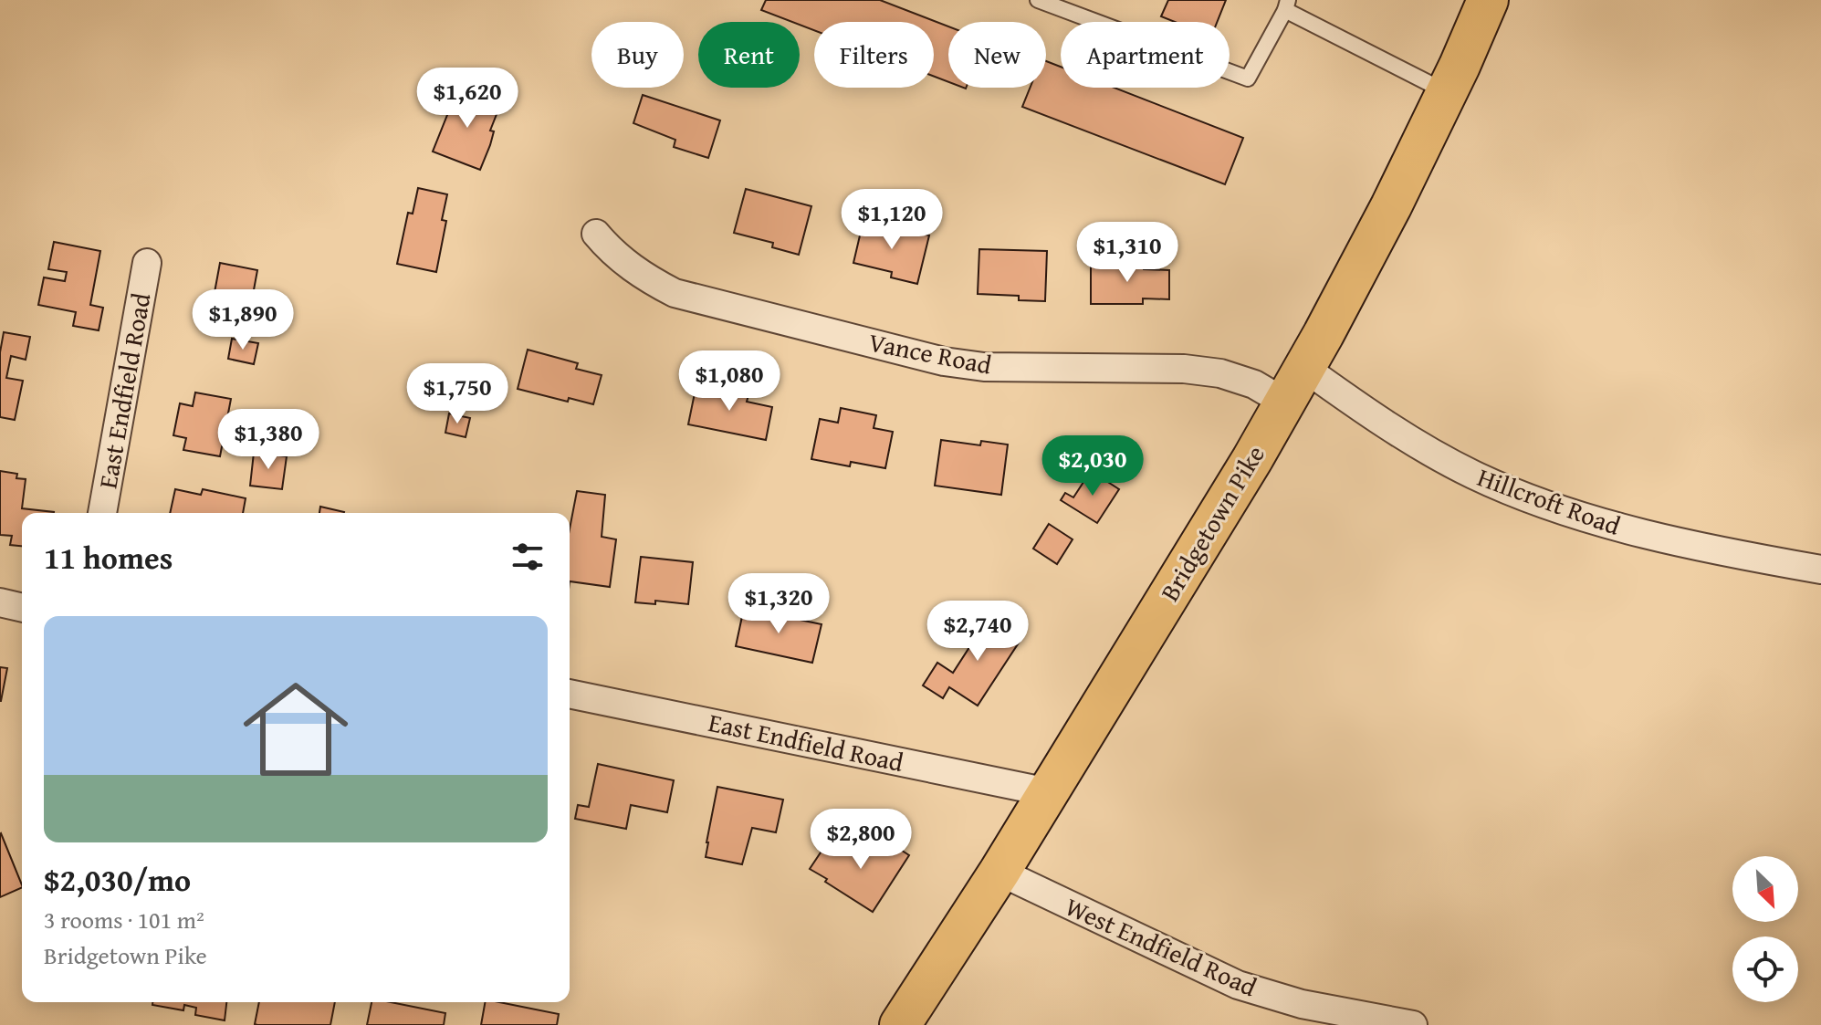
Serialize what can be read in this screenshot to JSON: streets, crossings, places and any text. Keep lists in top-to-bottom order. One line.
{"streets":{"main road":["Bridgetown Pike"],"street":["Vance Road","East Endfield Road","Hillcroft Road","West Endfield Road"]},"crossings":[["Vance Road","Bridgetown Pike"],["East Endfield Road","Bridgetown Pike"],["Hillcroft Road","Bridgetown Pike"],["Bridgetown Pike","West Endfield Road"]],"north":"bottom right","page":{"chip":["Buy","Rent","Filters","New","Apartment"],"price":["$1,620","$1,120","$1,310","$1,890","$1,080","$1,750","$1,380","$2,030","$1,320","$2,740","$2,800"],"heading":"11 homes","list":[{"name":"$2,030/mo","note":"3 rooms · 101 m² · Bridgetown Pike"}]}}
